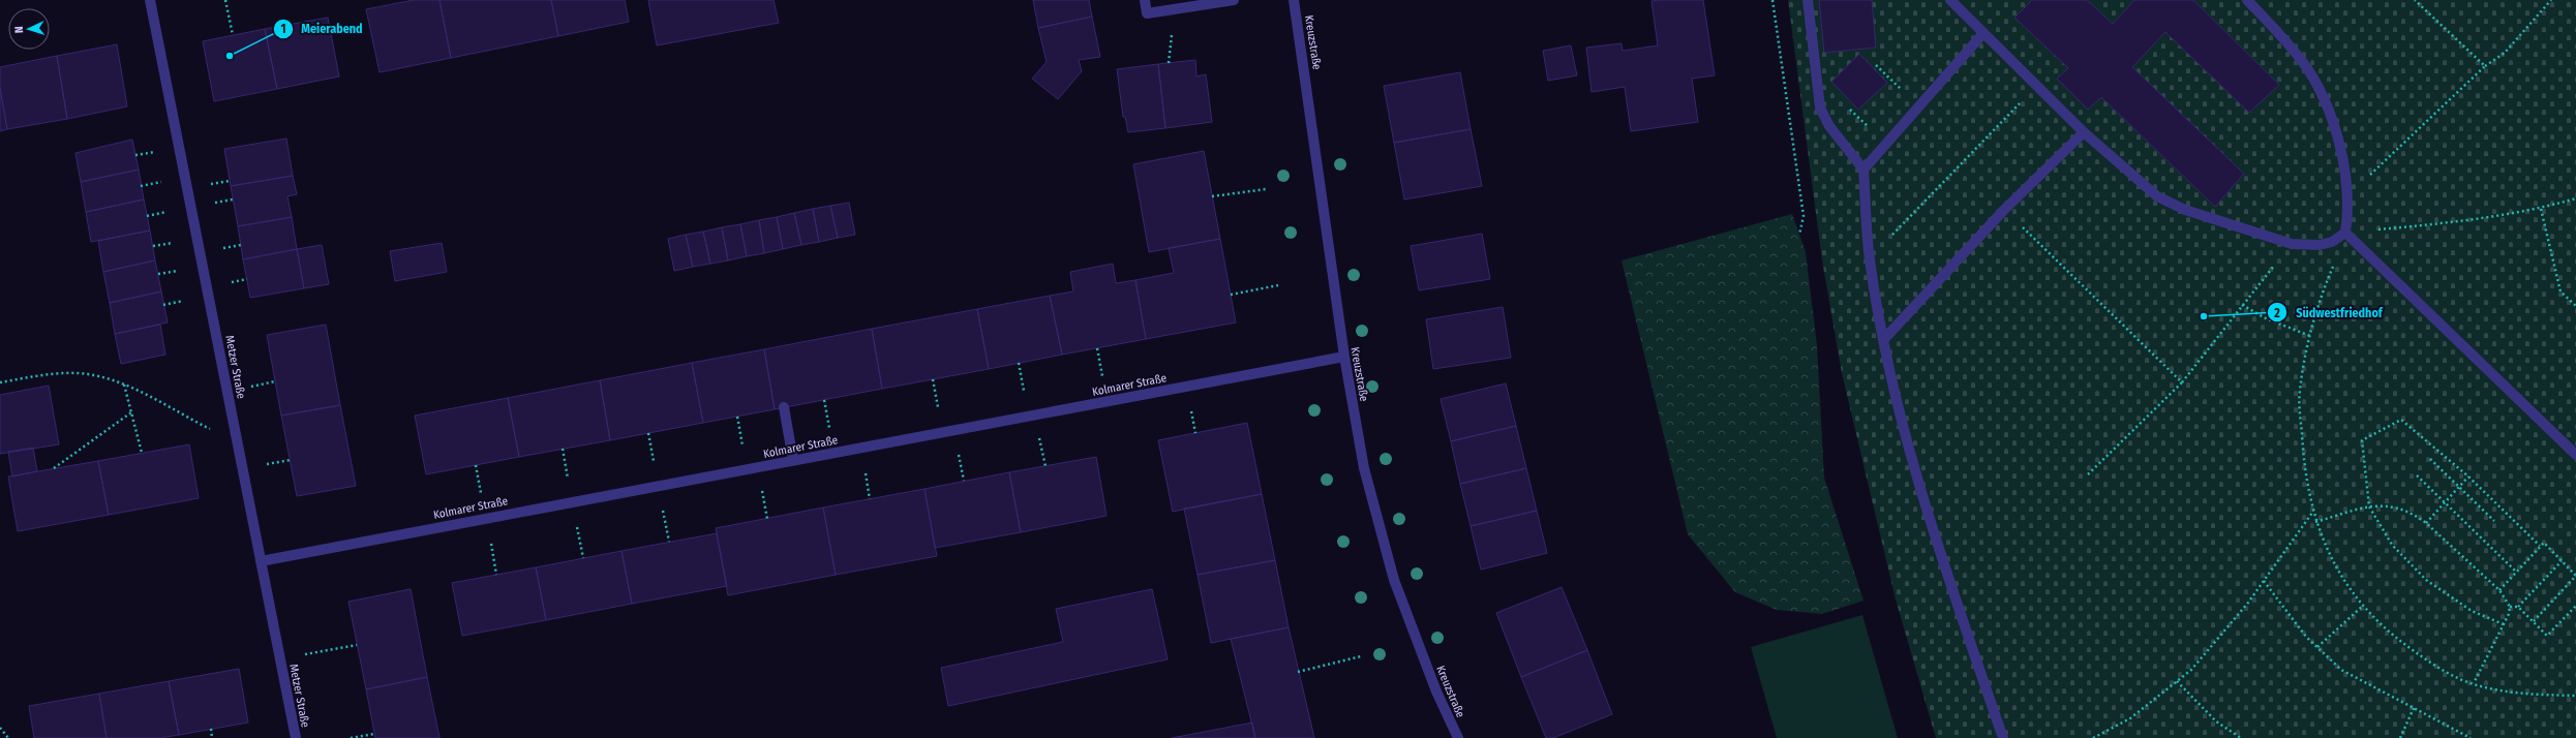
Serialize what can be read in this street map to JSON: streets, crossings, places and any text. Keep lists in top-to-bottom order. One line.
{"streets":{"street":["Kreuzstraße","Metzer Straße","Kolmarer Straße"]},"crossings":[["Kreuzstraße","Kolmarer Straße"],["Metzer Straße","Kolmarer Straße"]],"places":["Meierabend","Südwestfriedhof"],"north":"left"}
